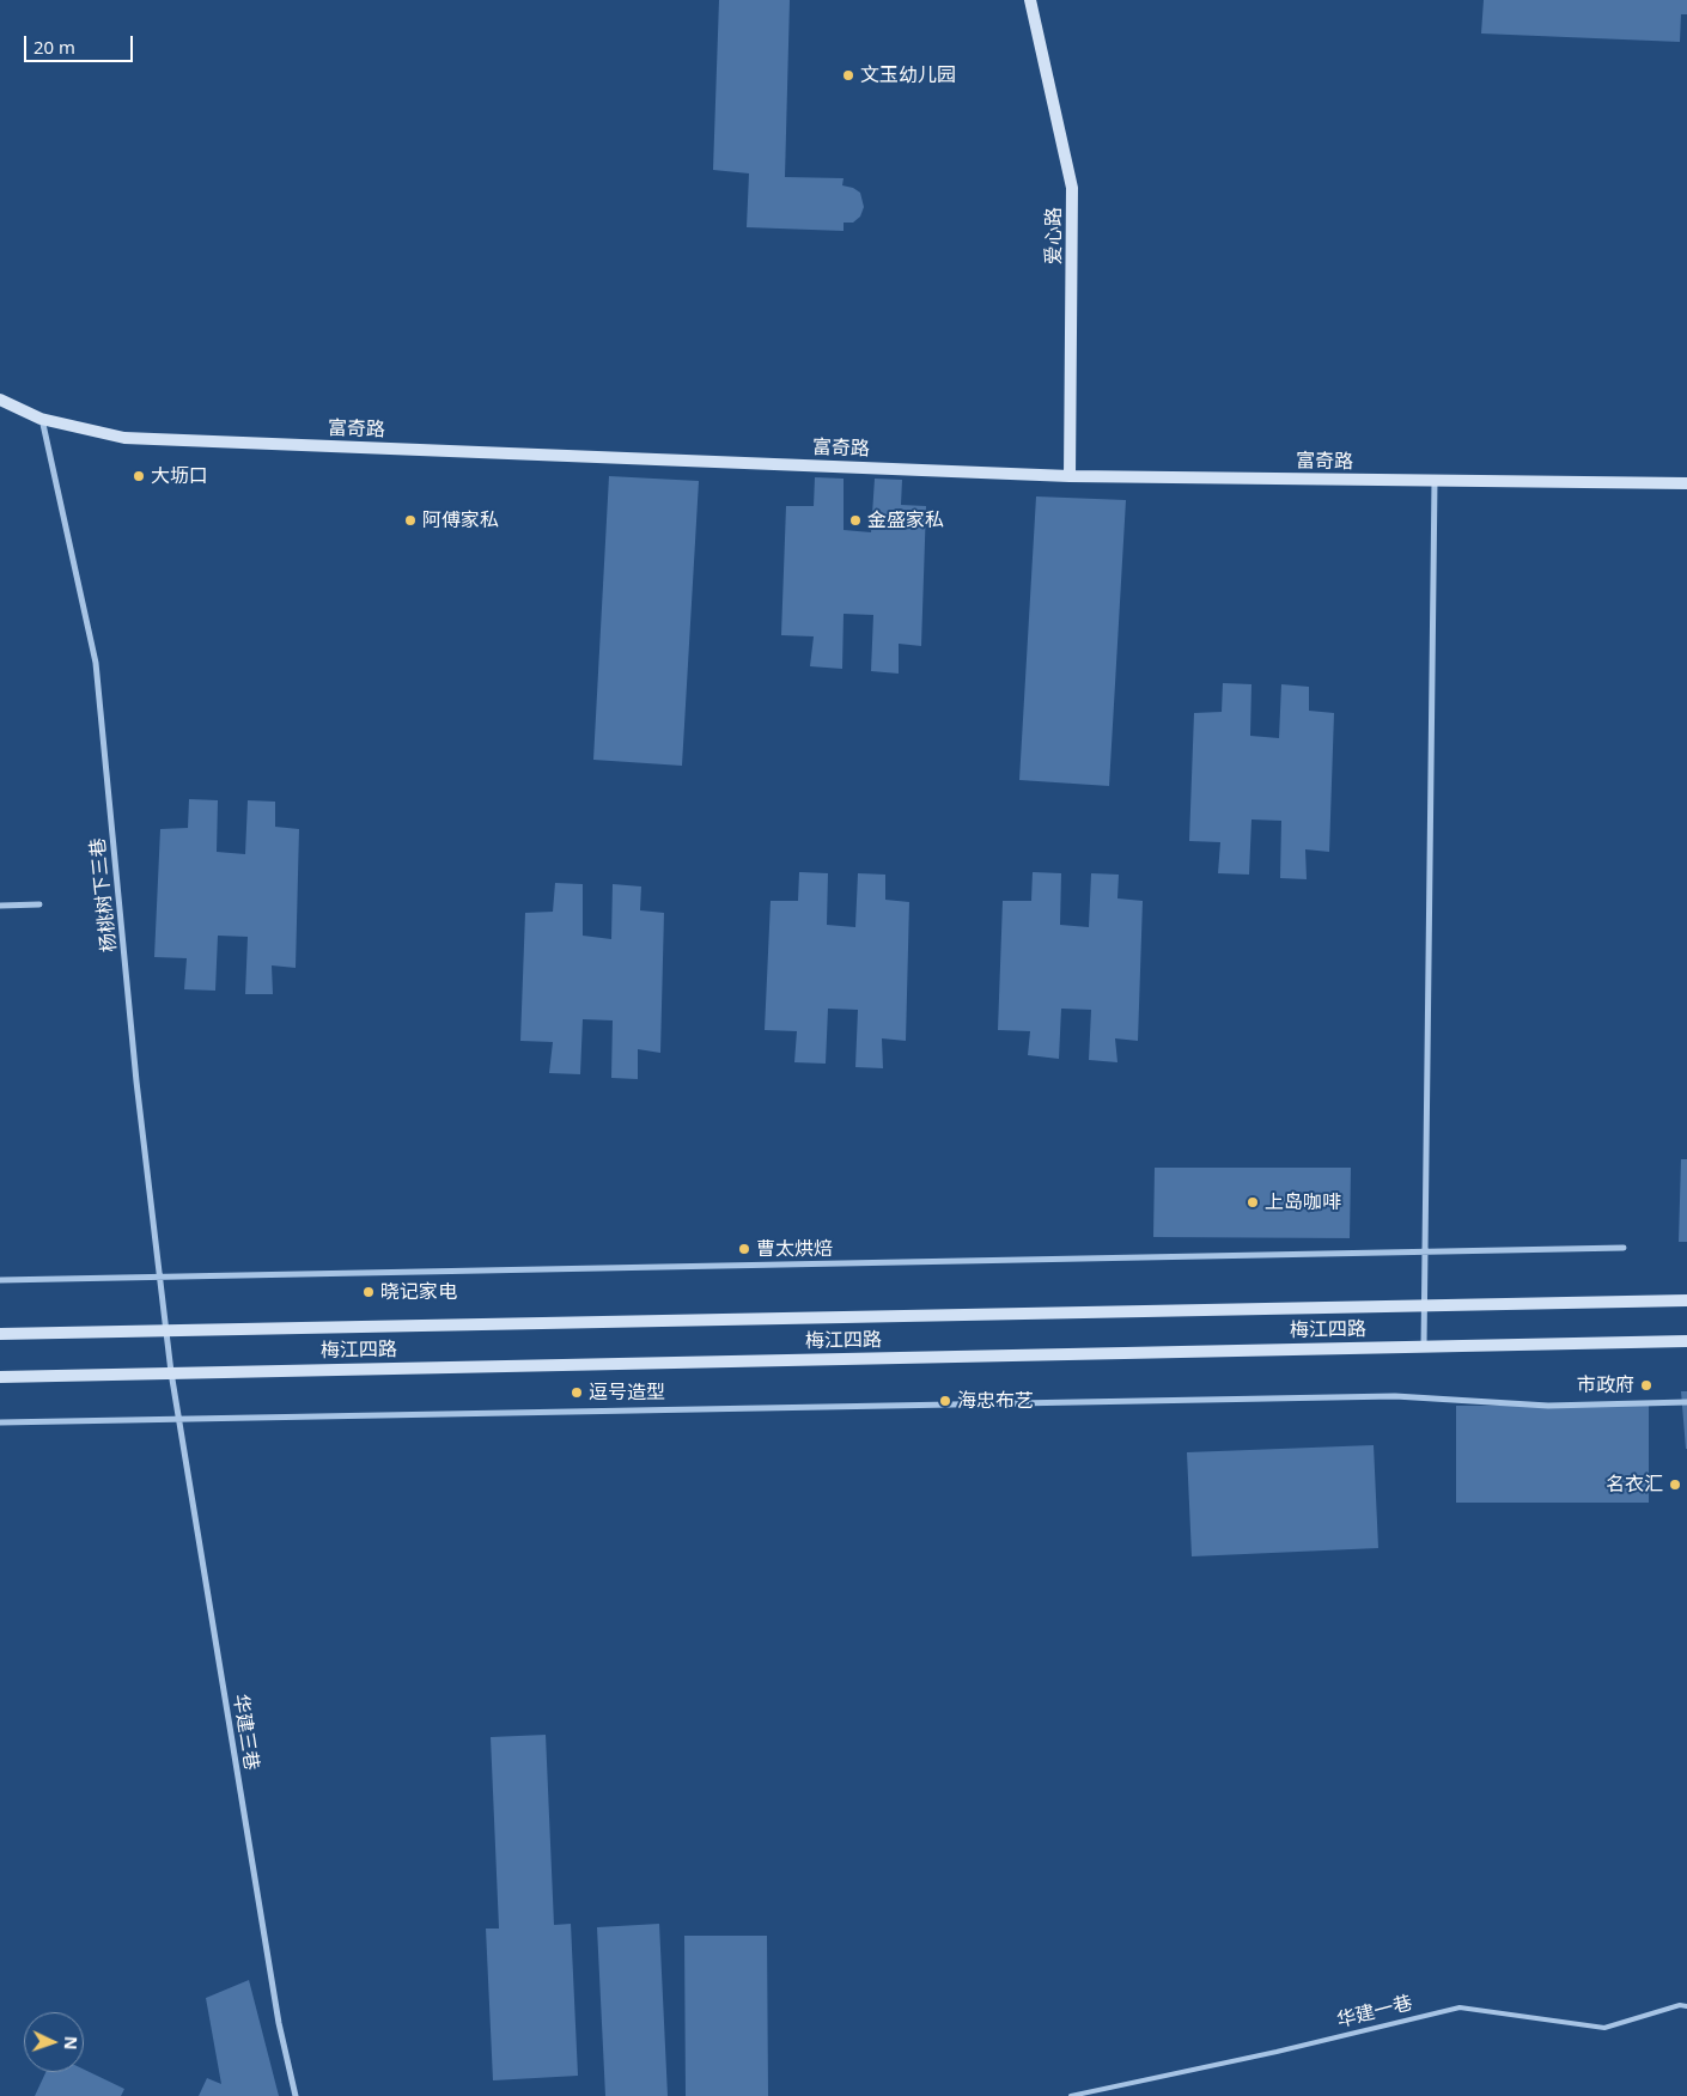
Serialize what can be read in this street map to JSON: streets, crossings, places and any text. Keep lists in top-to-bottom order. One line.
{"streets":{"main road":["爱心路","富奇路","梅江四路"],"street":["杨桃树下三巷","华建三巷"],"lane":["华建一巷"]},"crossings":[["爱心路","富奇路"],["富奇路","杨桃树下三巷"],["杨桃树下三巷","梅江四路"],["杨桃树下三巷","华建三巷"],["梅江四路","华建三巷"]],"places":["文玉幼儿园","大坜口","阿傅家私","金盛家私","上岛咖啡","曹太烘焙","晓记家电","市政府","逗号造型","海忠布艺","名衣汇"],"scale_bar":"20 m","north":"right"}
